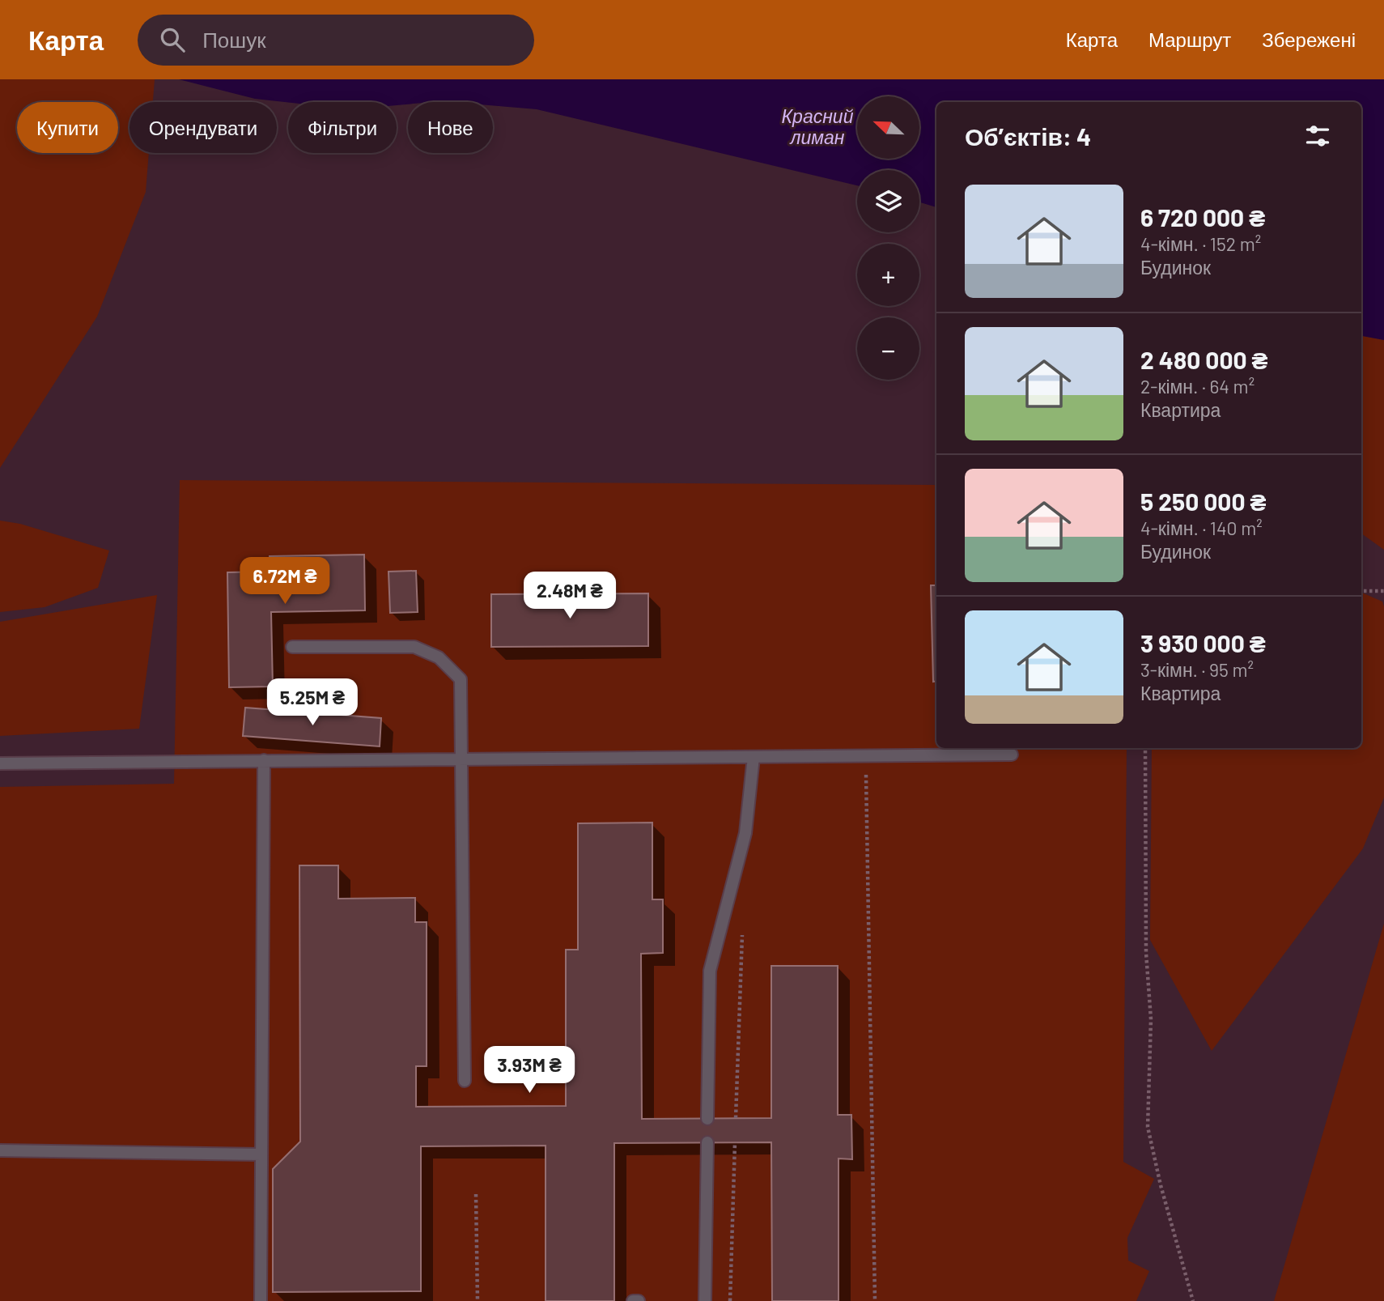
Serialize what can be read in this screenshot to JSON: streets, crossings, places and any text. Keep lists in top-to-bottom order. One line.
{"water":["Красний лиман"],"north":"top left","page":{"header":"Карта","search":"Пошук","nav":["Карта","Маршрут","Збережені"],"map_buttons":["+","−"],"chip":["Купити","Орендувати","Фільтри","Нове"],"heading":"Об’єктів: 4","list":[{"name":"6 720 000 ₴","note":"4-кімн. · 152 m² · Будинок"},{"name":"2 480 000 ₴","note":"2-кімн. · 64 m² · Квартира"},{"name":"5 250 000 ₴","note":"4-кімн. · 140 m² · Будинок"},{"name":"3 930 000 ₴","note":"3-кімн. · 95 m² · Квартира"}],"price":["6.72M ₴","2.48M ₴","5.25M ₴","3.93M ₴"]}}
